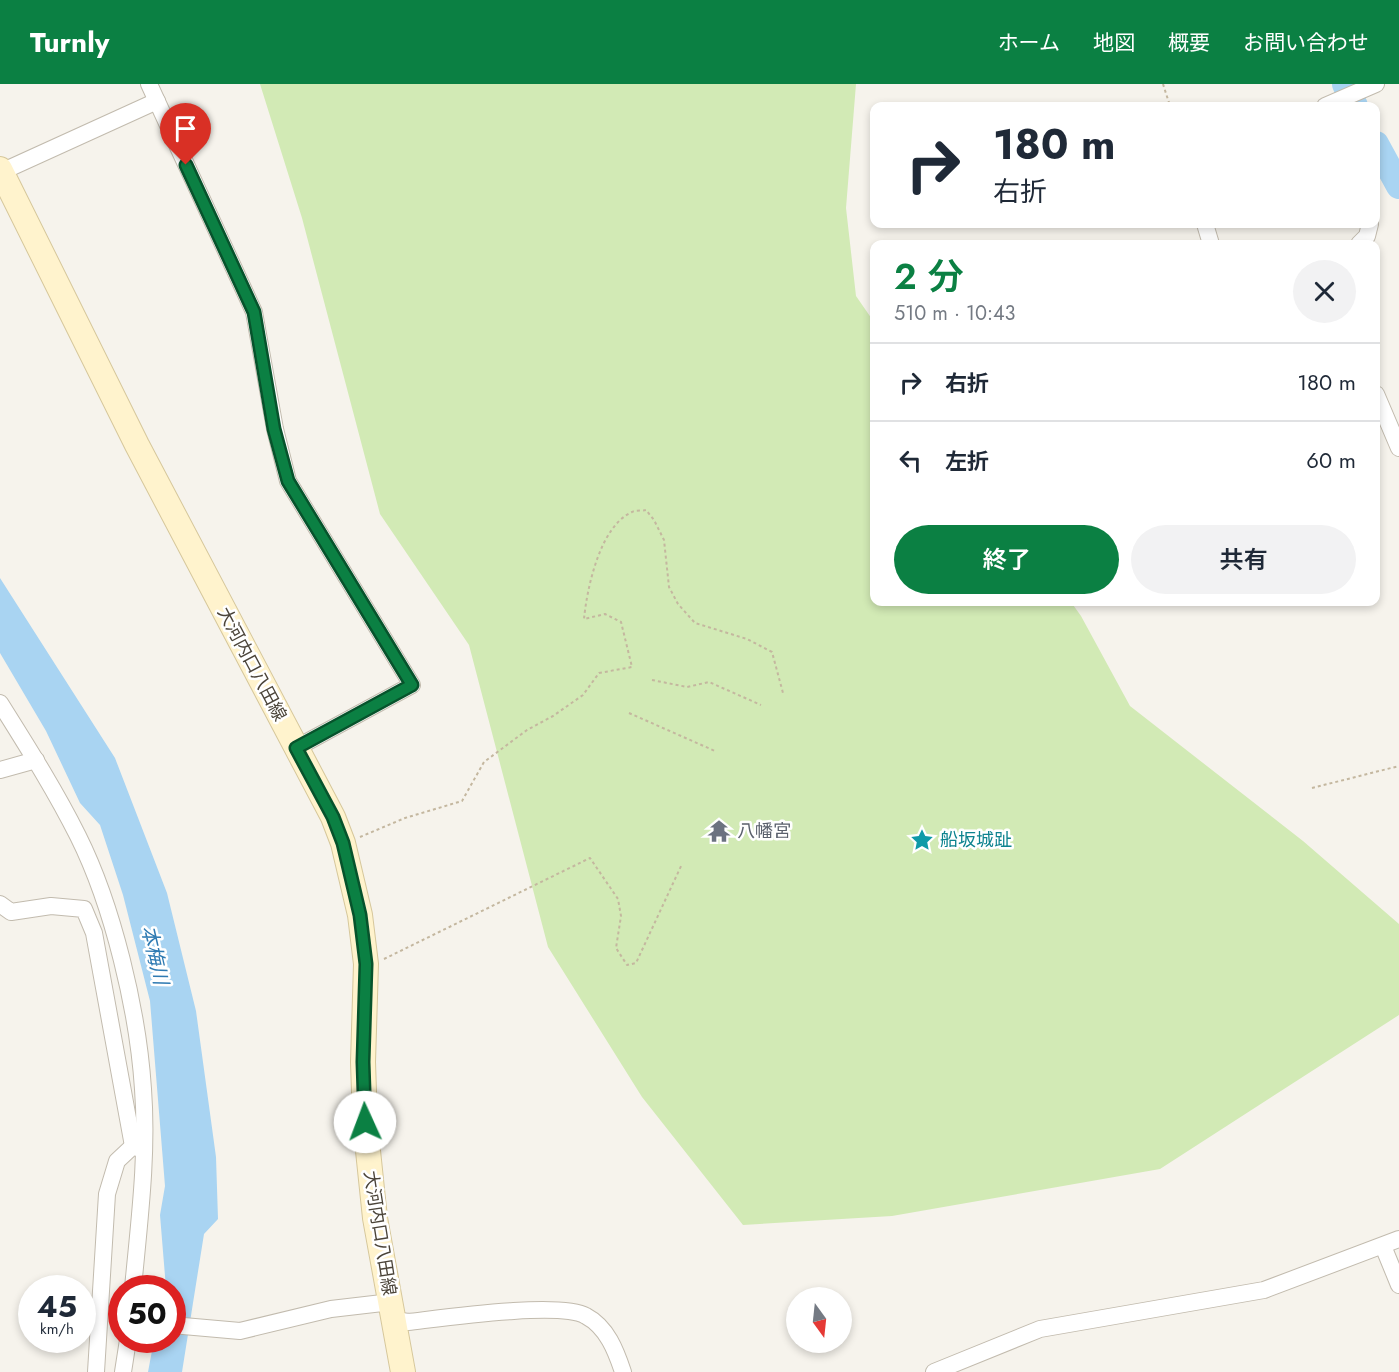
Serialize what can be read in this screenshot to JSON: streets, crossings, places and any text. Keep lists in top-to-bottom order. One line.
{"streets":{"main road":["大河内口八田線"]},"water":["本梅川"],"places":{"temple":["八幡宮"],"place":["船坂城趾"]},"north":"bottom","page":{"header":"Turnly","nav":["ホーム","地図","概要","お問い合わせ"],"turn":["180 m","右折"],"heading":["2 分","510 m · 10:43"],"list":[{"name":"右折","value":"180 m"},{"name":"左折","value":"60 m"}],"buttons":["終了","共有"],"speed":"45 km/h","limit":"50"}}
